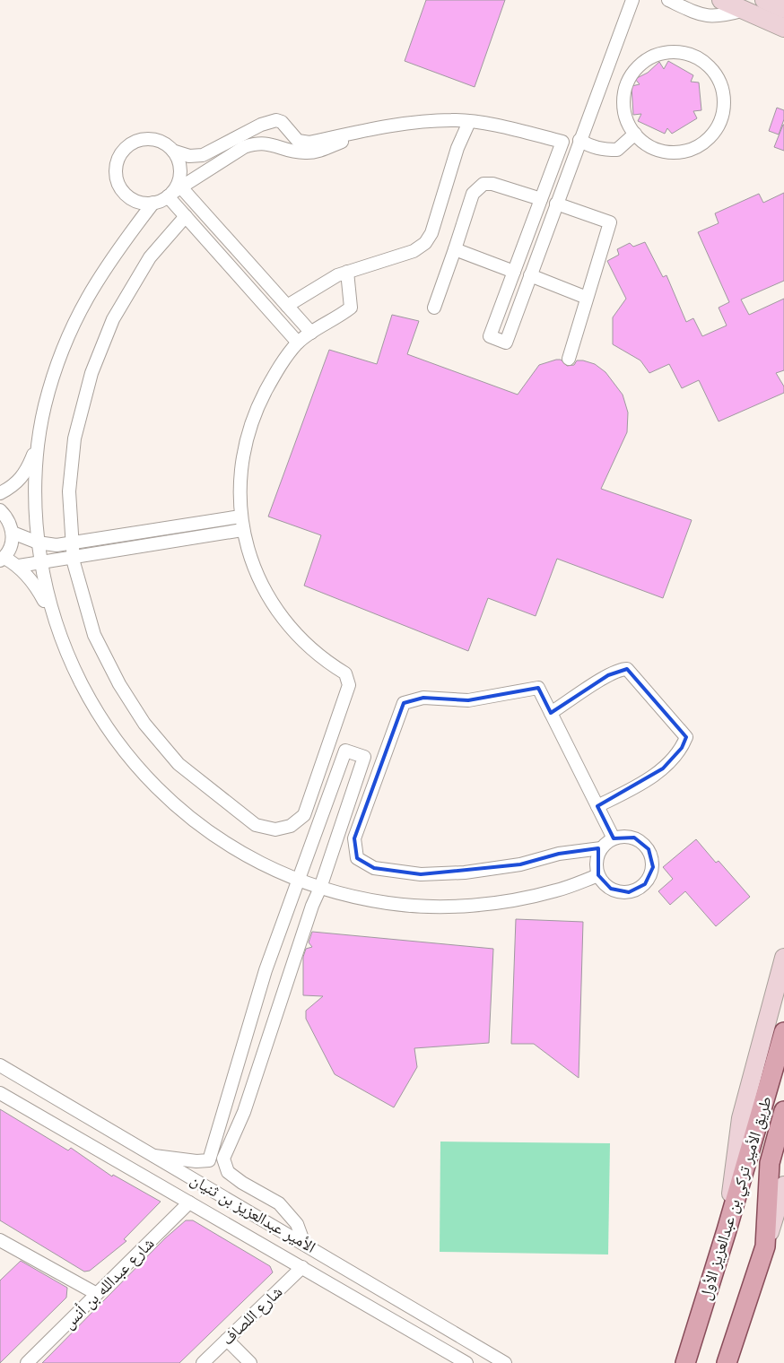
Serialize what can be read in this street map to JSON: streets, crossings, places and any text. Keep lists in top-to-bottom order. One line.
{"streets":{"main road":["طريق الأمير تركي بن عبدالعزيز الأول"],"street":["الأمير عبدالعزيز بن ثنيان","شارع عبدالله بن أنس","شارع اللصاف"]},"crossings":[["الأمير عبدالعزيز بن ثنيان","شارع عبدالله بن أنس"],["الأمير عبدالعزيز بن ثنيان","شارع اللصاف"]]}
